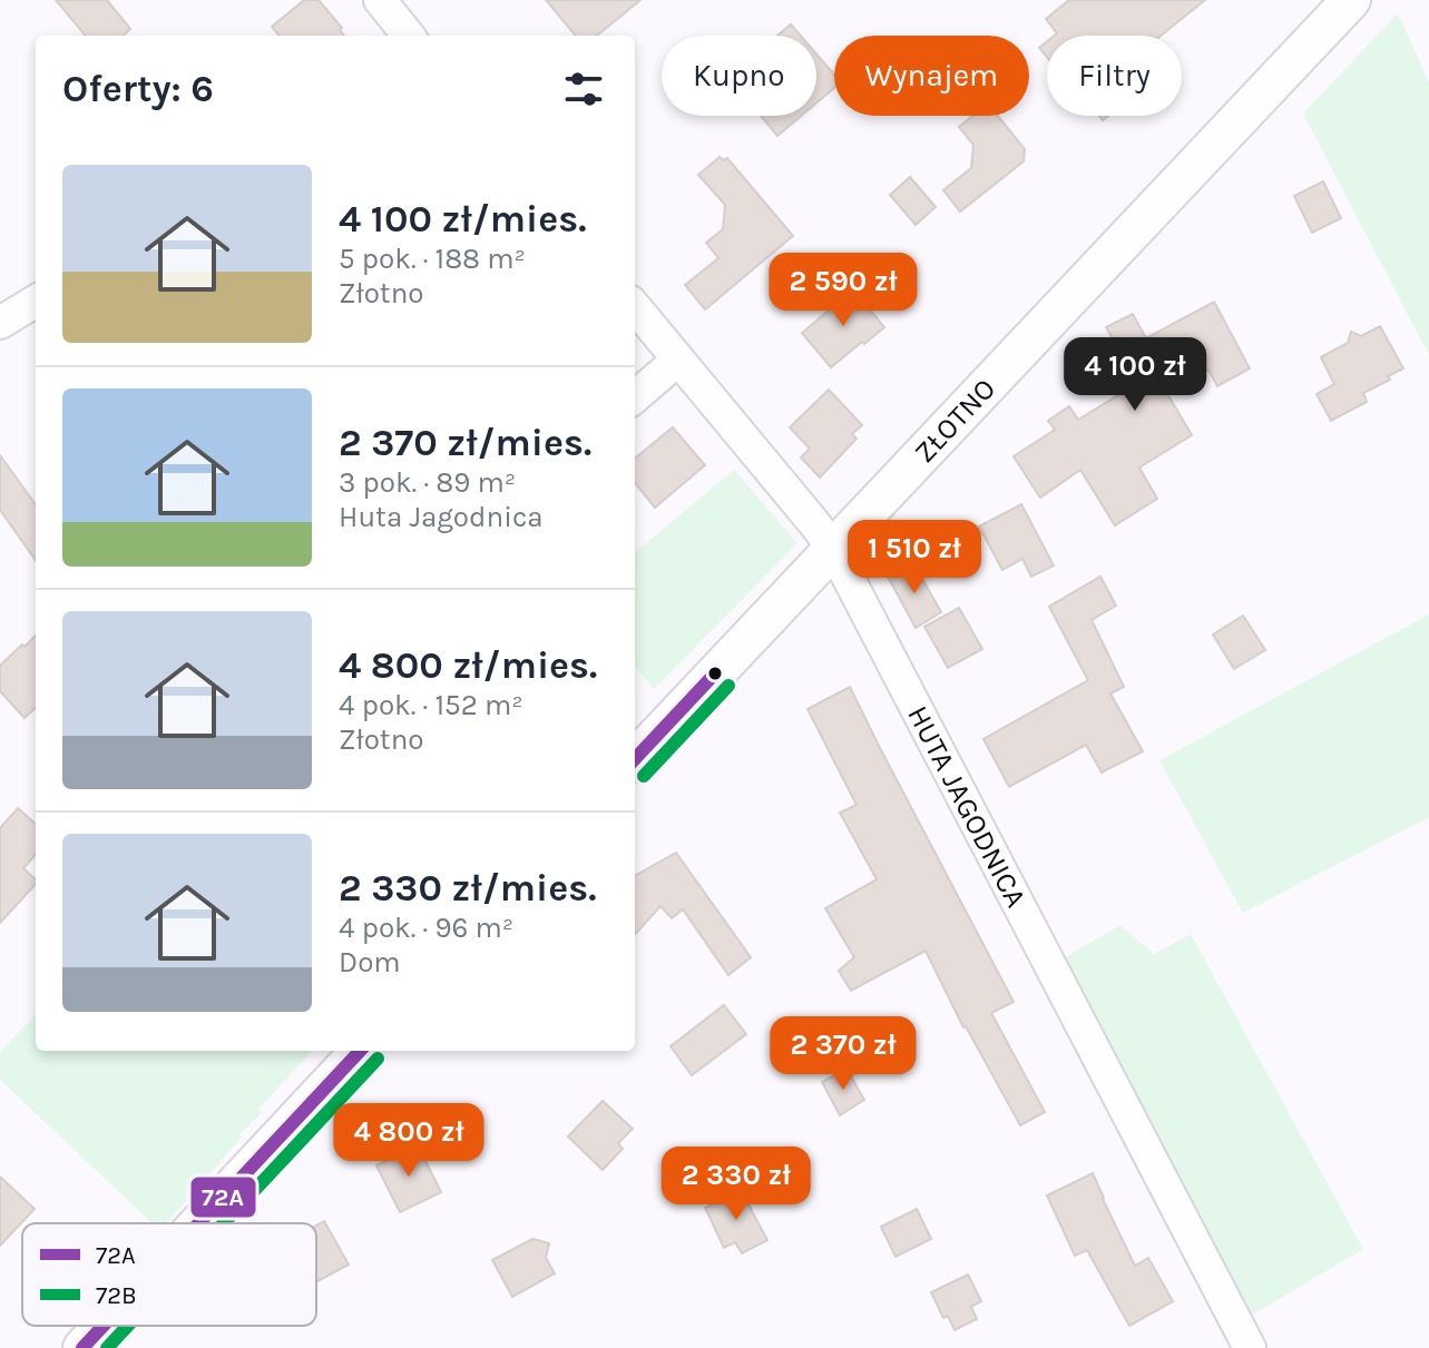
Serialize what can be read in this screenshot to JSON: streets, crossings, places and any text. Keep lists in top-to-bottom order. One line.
{"streets":{"street":["ZŁOTNO","HUTA JAGODNICA"]},"crossings":[["ZŁOTNO","HUTA JAGODNICA"]],"lines":["transit line 72A","transit line 72B"],"legend":["72A","72B"],"page":{"chip":["Kupno","Wynajem","Filtry"],"heading":"Oferty: 6","list":[{"name":"4 100 zł/mies.","note":"5 pok. · 188 m² · Złotno"},{"name":"2 370 zł/mies.","note":"3 pok. · 89 m² · Huta Jagodnica"},{"name":"4 800 zł/mies.","note":"4 pok. · 152 m² · Złotno"},{"name":"2 330 zł/mies.","note":"4 pok. · 96 m² · Dom"}],"price":["2 590 zł","4 100 zł","1 510 zł","2 370 zł","4 800 zł","2 330 zł"]}}
